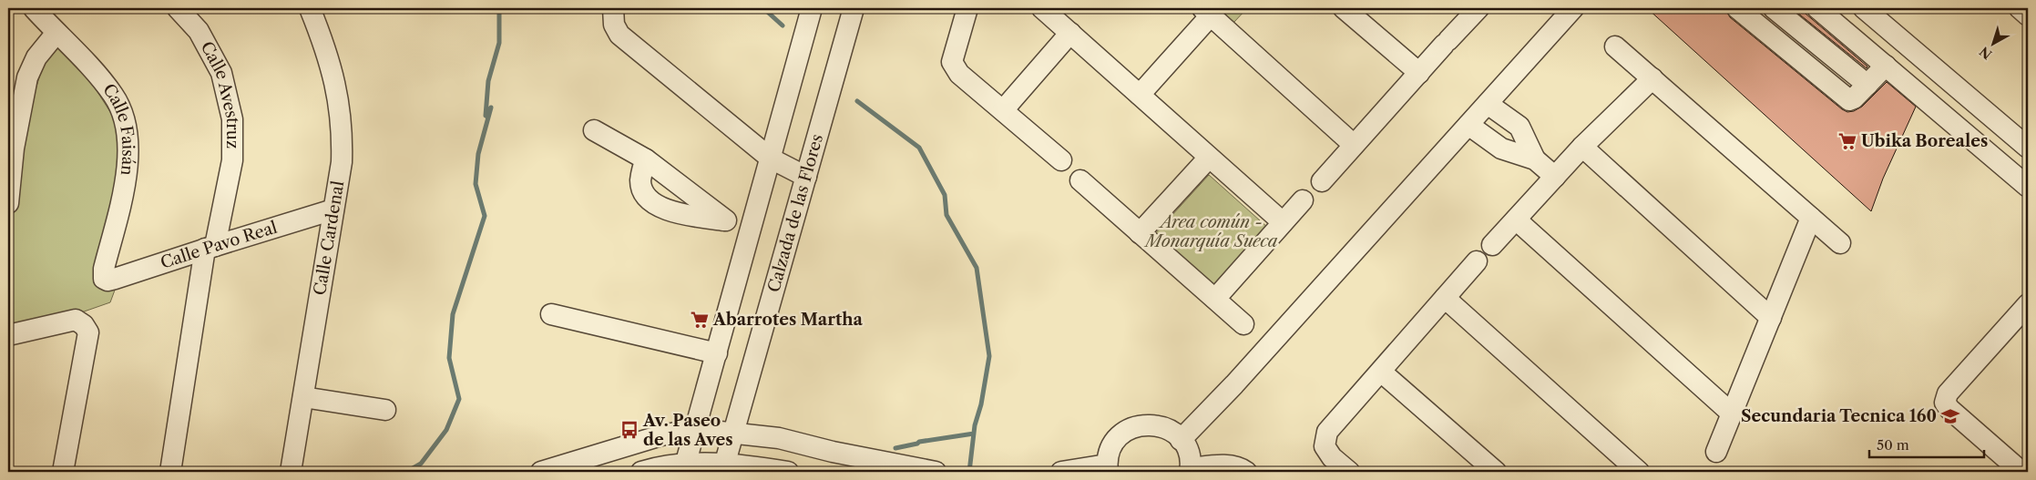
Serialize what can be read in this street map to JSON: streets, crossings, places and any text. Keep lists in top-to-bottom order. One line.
{"streets":{"street":["Calle Avestruz","Calle Faisán","Calzada de las Flores","Calle Cardenal","Calle Pavo Real"]},"crossings":[["Calle Avestruz","Calle Pavo Real"],["Calle Faisán","Calle Pavo Real"],["Calle Cardenal","Calle Pavo Real"]],"parks":["Area común - Monarquía Sueca"],"places":{"supermarket":["Ubika Boreales","Abarrotes Martha"],"school or university":["Secundaria Tecnica 160"],"bus stop":["Av. Paseo de las Aves"]},"scale_bar":"50 m","north":"bottom left"}
